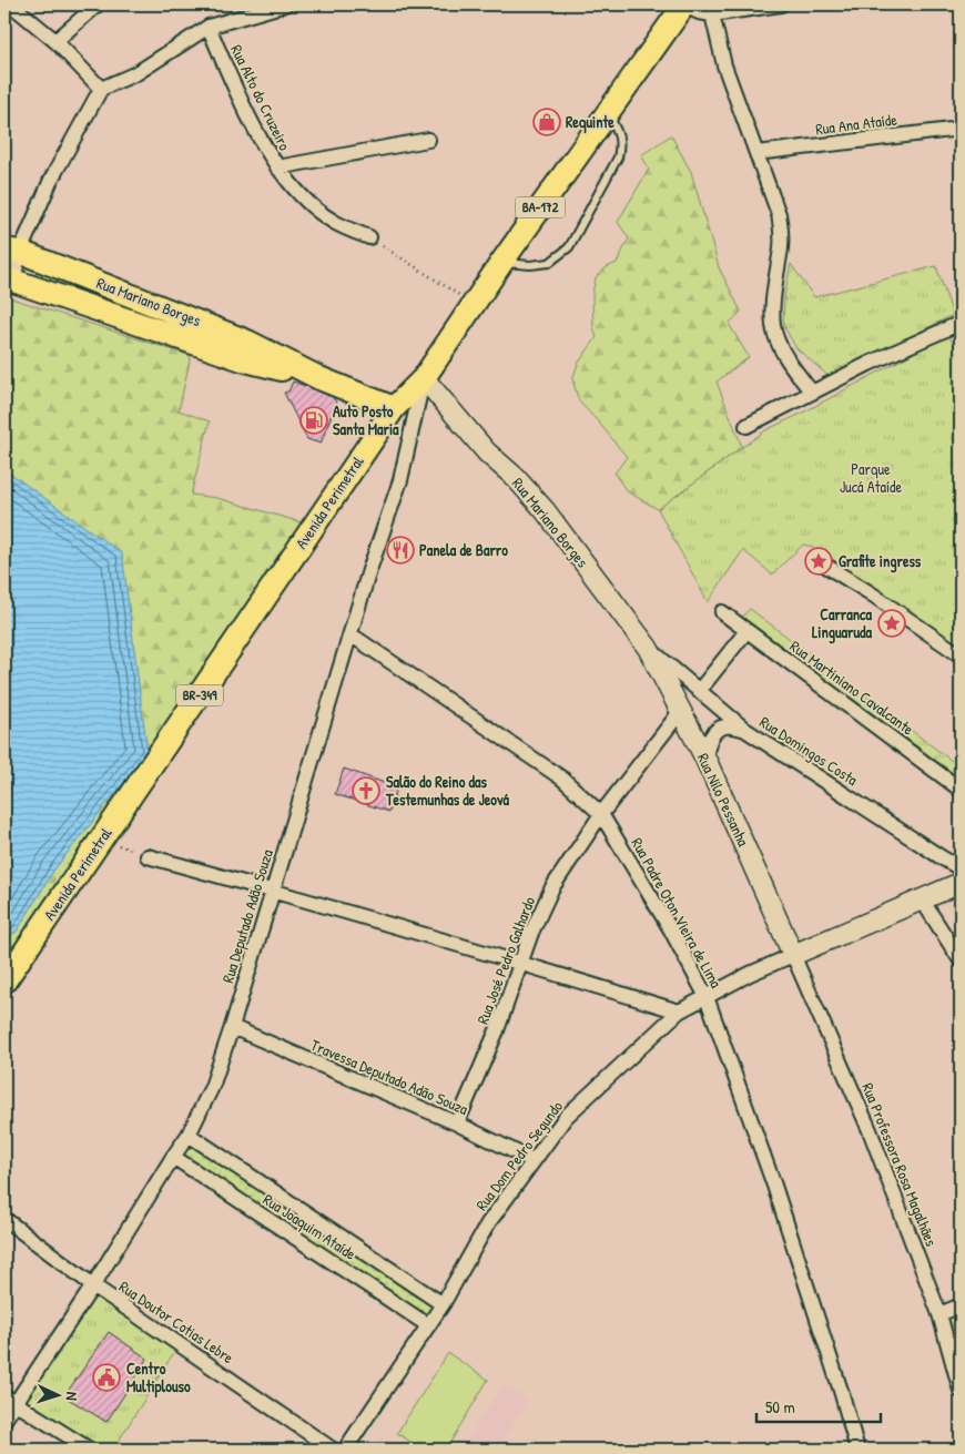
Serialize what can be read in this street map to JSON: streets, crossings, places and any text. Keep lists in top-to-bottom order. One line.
{"streets":{"main road":["BA-172","Rua Mariano Borges","Avenida Perimetral","BR-349"],"street":["Rua Alto do Cruzeiro","Rua Ana Ataíde","Rua Martiniano Cavalcante","Rua Domingos Costa","Rua Nilo Pessanha","Rua Padre Oton Vieira de Lima","Rua Deputado Adão Souza","Rua José Pedro Galhardo","Travessa Deputado Adão Souza","Rua Dom Pedro Segundo","Rua Professora Rosa Magalhães","Rua Joaquim Ataíde","Rua Doutor Cotias Lebre"]},"crossings":[["Rua Mariano Borges","Avenida Perimetral"],["Rua Mariano Borges","Rua Domingos Costa"],["Rua Mariano Borges","Rua Nilo Pessanha"],["Rua Mariano Borges","Rua Deputado Adão Souza"],["Avenida Perimetral","Rua Deputado Adão Souza"],["Rua Domingos Costa","Rua Nilo Pessanha"],["Rua Nilo Pessanha","Rua José Pedro Galhardo"],["Rua Nilo Pessanha","Rua Dom Pedro Segundo"],["Rua Nilo Pessanha","Rua Professora Rosa Magalhães"],["Rua Padre Oton Vieira de Lima","Rua Deputado Adão Souza"],["Rua Padre Oton Vieira de Lima","Rua José Pedro Galhardo"],["Rua Padre Oton Vieira de Lima","Rua Dom Pedro Segundo"],["Rua Deputado Adão Souza","Travessa Deputado Adão Souza"],["Rua Deputado Adão Souza","Rua Joaquim Ataíde"],["Rua Deputado Adão Souza","Rua Doutor Cotias Lebre"],["Rua José Pedro Galhardo","Travessa Deputado Adão Souza"],["Travessa Deputado Adão Souza","Rua Dom Pedro Segundo"],["Rua Dom Pedro Segundo","Rua Professora Rosa Magalhães"],["Rua Dom Pedro Segundo","Rua Joaquim Ataíde"]],"parks":["Parque Jucá Ataíde"],"places":{"shop":["Requinte"],"fuel station":["Auto Posto Santa Maria"],"restaurant":["Panela de Barro"],"place":["Grafite ingress","Carranca Linguaruda"],"church":["Salão do Reino das Testemunhas de Jeová"],"public building":["Centro Multiplouso"]},"scale_bar":"50 m","north":"right"}
